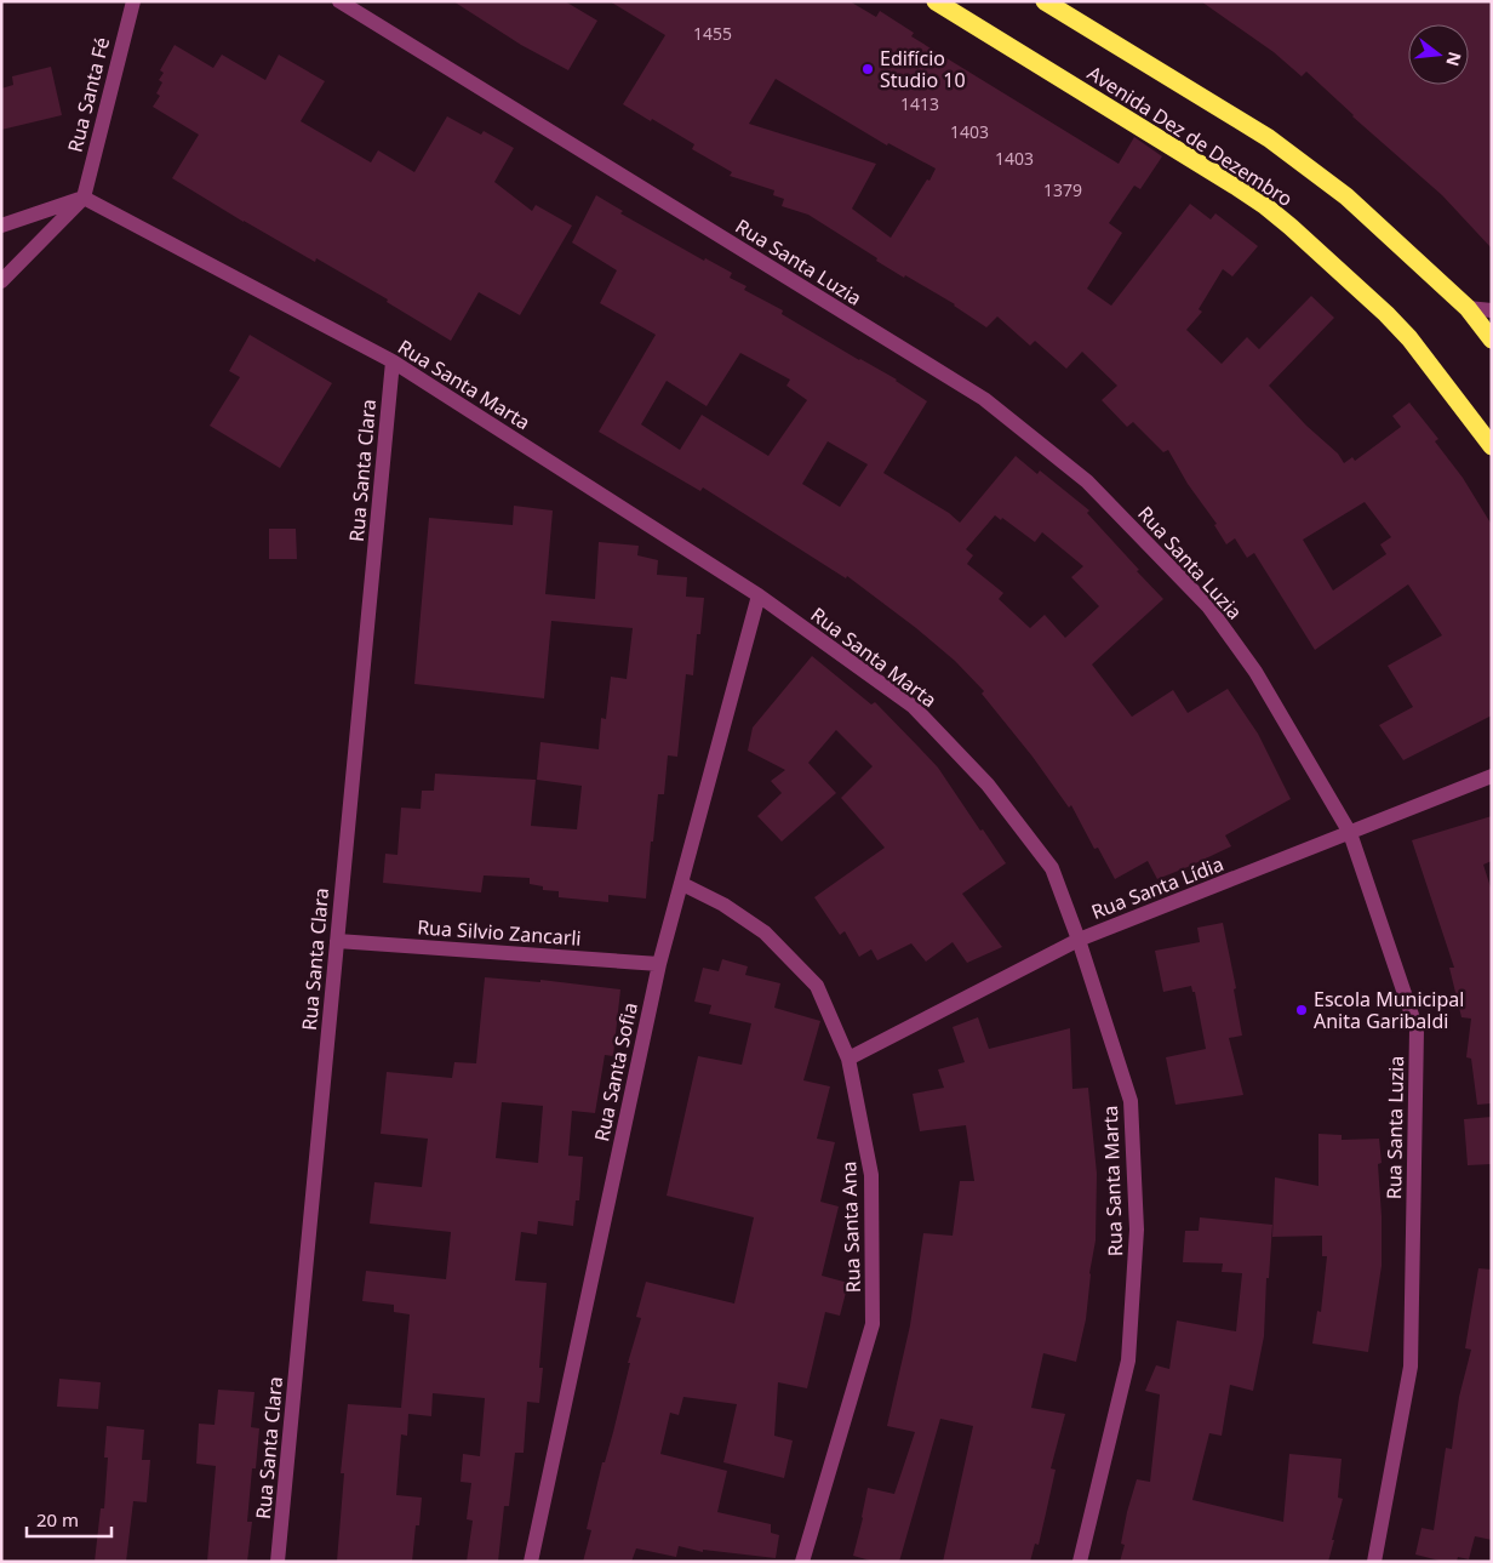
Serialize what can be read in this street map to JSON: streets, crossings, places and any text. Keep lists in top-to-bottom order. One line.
{"streets":{"highway":["Avenida Dez de Dezembro"],"street":["Rua Santa Fé","Rua Santa Luzia","Rua Santa Marta","Rua Santa Clara","Rua Santa Lídia","Rua Silvio Zancarli","Rua Santa Sofia","Rua Santa Ana"]},"crossings":[["Rua Santa Fé","Rua Santa Marta"],["Rua Santa Luzia","Rua Santa Lídia"],["Rua Santa Marta","Rua Santa Clara"],["Rua Santa Marta","Rua Santa Lídia"],["Rua Santa Marta","Rua Santa Sofia"],["Rua Santa Clara","Rua Silvio Zancarli"],["Rua Santa Lídia","Rua Santa Ana"],["Rua Silvio Zancarli","Rua Santa Sofia"],["Rua Santa Sofia","Rua Santa Ana"]],"places":["Edifício Studio 10","Escola Municipal Anita Garibaldi"],"house_numbers":["1455","1413","1403","1403","1379"],"scale_bar":"20 m","north":"right"}
